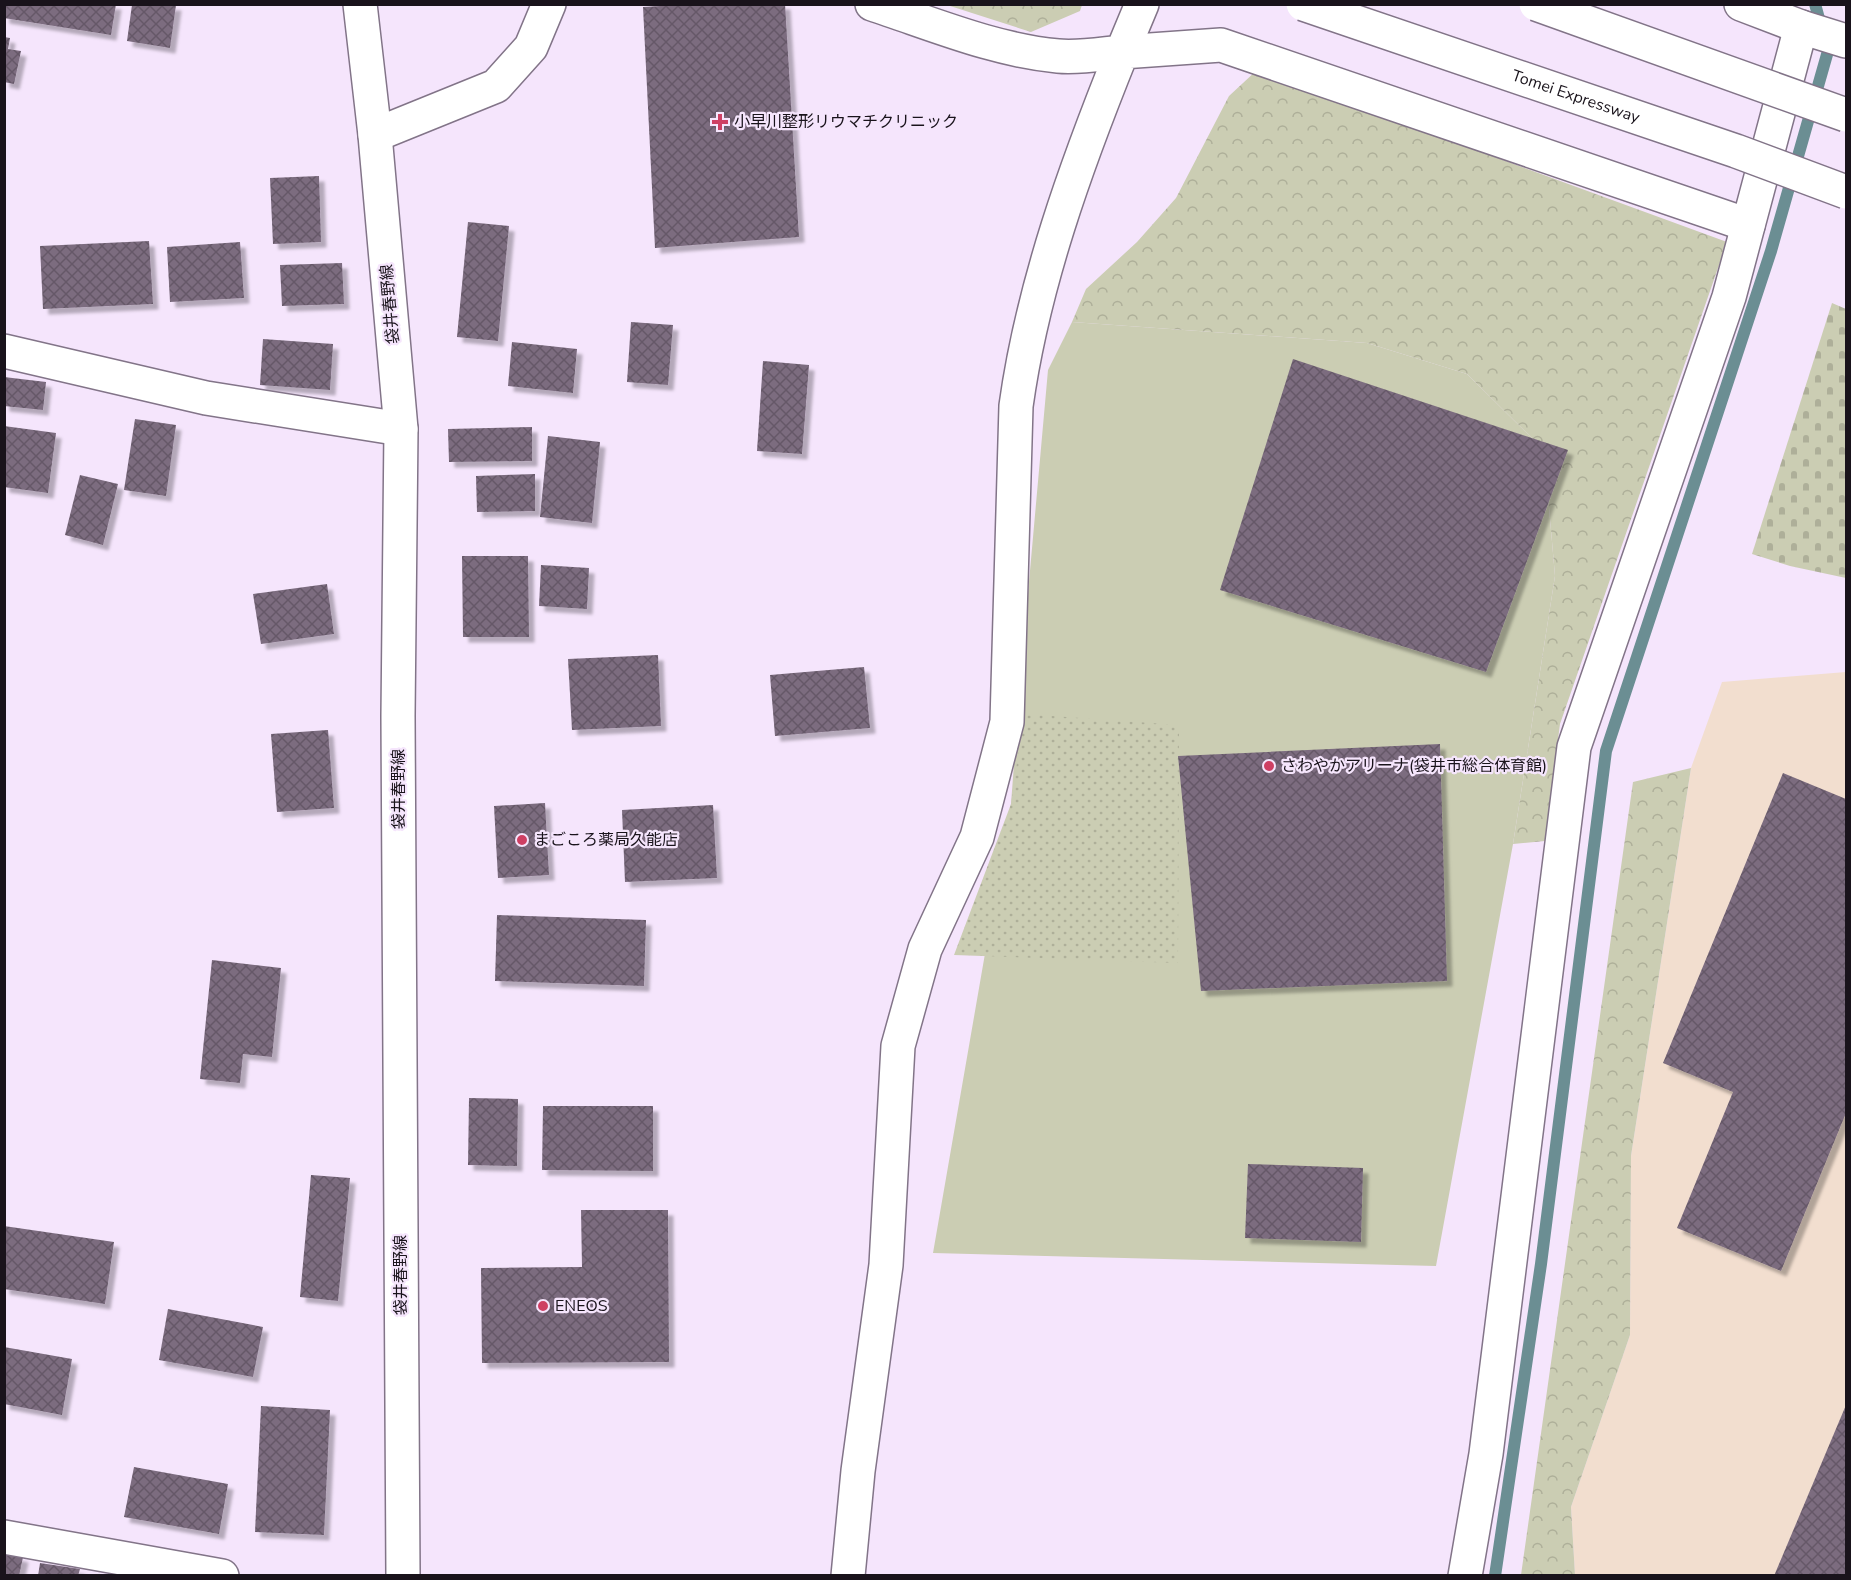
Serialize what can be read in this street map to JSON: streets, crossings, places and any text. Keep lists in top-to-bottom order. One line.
{"streets":{"main road":["Tomei Expressway","袋井春野線"]},"places":{"health":["小早川整形リウマチクリニック"],"other":["さわやかアリーナ(袋井市総合体育館)","まごころ薬局久能店","ENEOS"]}}
